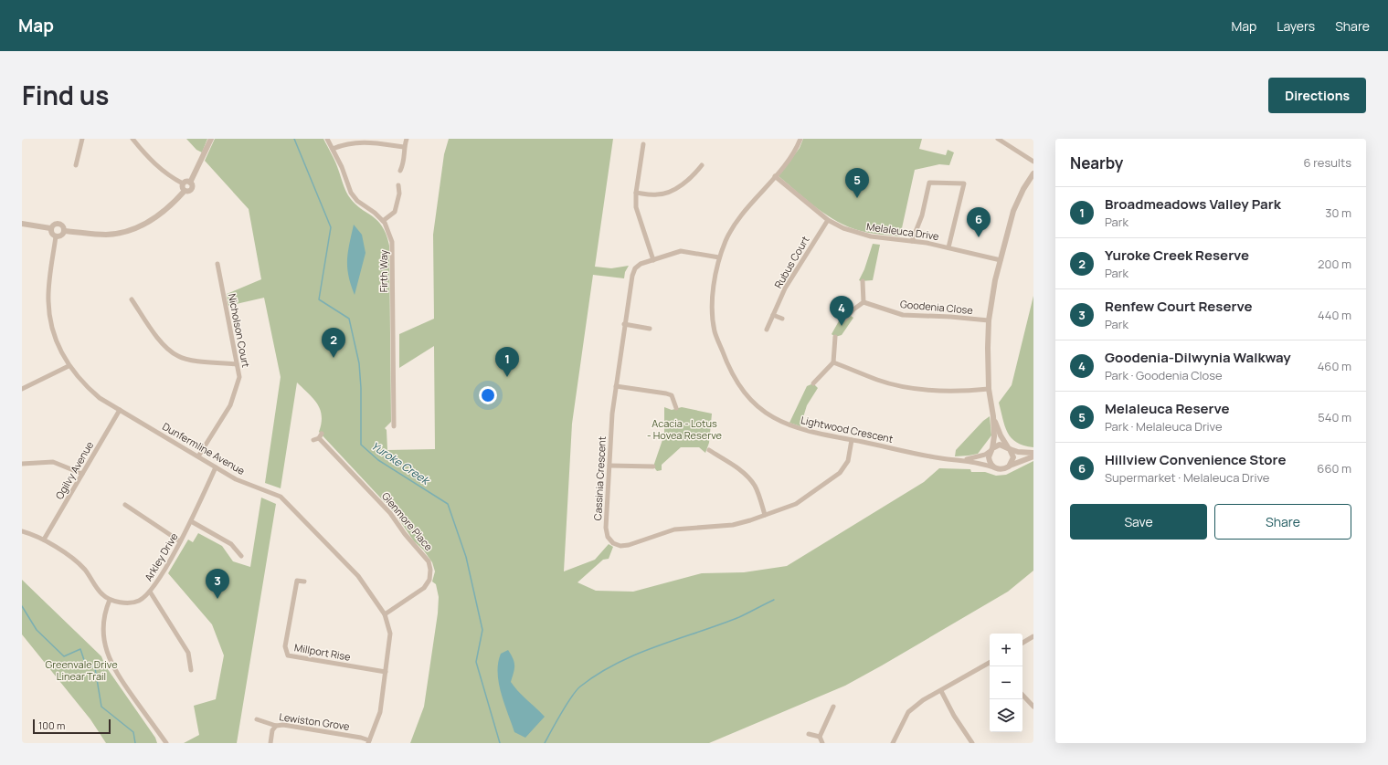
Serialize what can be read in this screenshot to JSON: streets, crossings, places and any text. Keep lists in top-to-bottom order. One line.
{"streets":{"street":["Melaleuca Drive","Rubus Court","Firth Way","Goodenia Close","Nicholson Court","Lightwood Crescent","Dunfermline Avenue","Ogilvy Avenue","Cassinia Crescent","Glenmore Place","Arkley Drive","Millport Rise","Lewiston Grove"]},"crossings":[["Melaleuca Drive","Rubus Court"],["Melaleuca Drive","Lightwood Crescent"],["Nicholson Court","Dunfermline Avenue"],["Lightwood Crescent","Cassinia Crescent"],["Dunfermline Avenue","Ogilvy Avenue"],["Dunfermline Avenue","Glenmore Place"],["Dunfermline Avenue","Arkley Drive"],["Dunfermline Avenue","Millport Rise"],["Dunfermline Avenue","Lewiston Grove"]],"water":["Yuroke Creek"],"parks":["Acacia - Lotus - Hovea Reserve","Greenvale Drive Linear Trail"],"scale_bar":"100 m","page":{"header":"Map","nav":["Map","Layers","Share"],"title":"Find us","buttons":["Directions",["Save","Share"]],"heading":["Nearby","6 results"],"pins":["5","6","4","2","1","3"],"list":[{"mark":"1","name":"Broadmeadows Valley Park","note":"Park","value":"30 m"},{"mark":"2","name":"Yuroke Creek Reserve","note":"Park","value":"200 m"},{"mark":"3","name":"Renfew Court Reserve","note":"Park","value":"440 m"},{"mark":"4","name":"Goodenia-Dilwynia Walkway","note":"Park · Goodenia Close","value":"460 m"},{"mark":"5","name":"Melaleuca Reserve","note":"Park · Melaleuca Drive","value":"540 m"},{"mark":"6","name":"Hillview Convenience Store","note":"Supermarket · Melaleuca Drive","value":"660 m"}],"map_buttons":["+","−"],"scale":"100 m"}}
